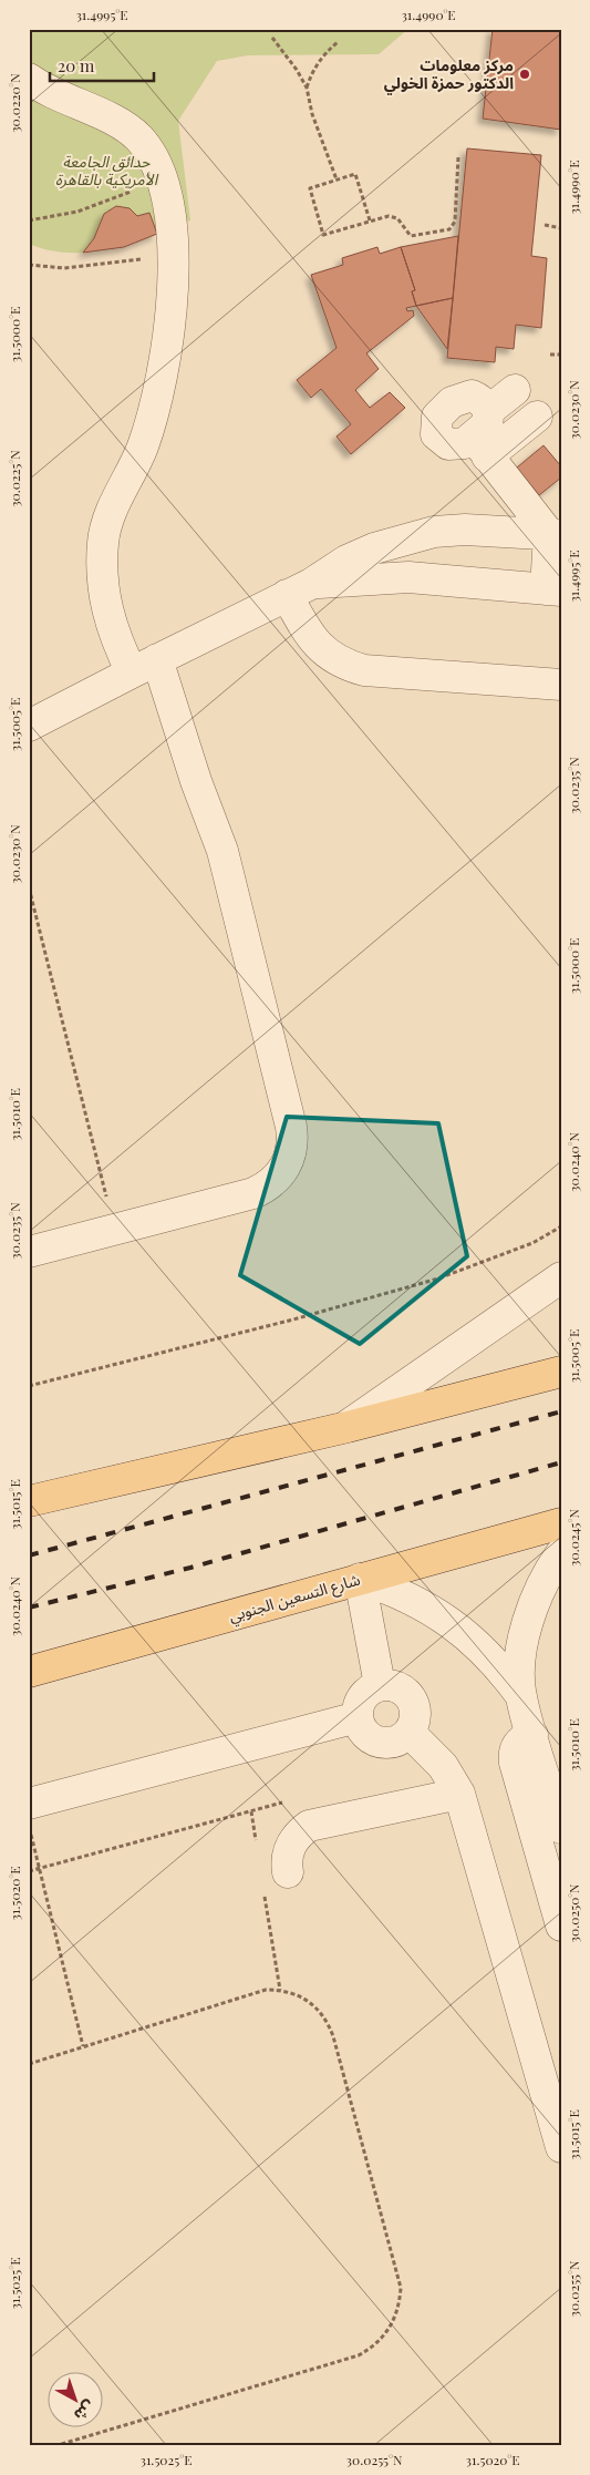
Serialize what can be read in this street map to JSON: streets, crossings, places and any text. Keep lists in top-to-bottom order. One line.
{"streets":{"main road":["شارع التسعين الجنوبي"]},"parks":["حدائق الجامعة الأمريكية بالقاهرة"],"places":["مركز معلومات الدكتور حمزة الخولي"],"scale_bar":"20 m","north":"bottom right","coordinates":["31.4995°E","31.4990°E","30.0220°N","31.5000°E","30.0230°N","30.0225°N","31.5005°E","30.0235°N","31.5010°E","30.0240°N","31.5015°E","30.0245°N","31.5020°E","30.0250°N","31.5025°E","30.0255°N"]}
